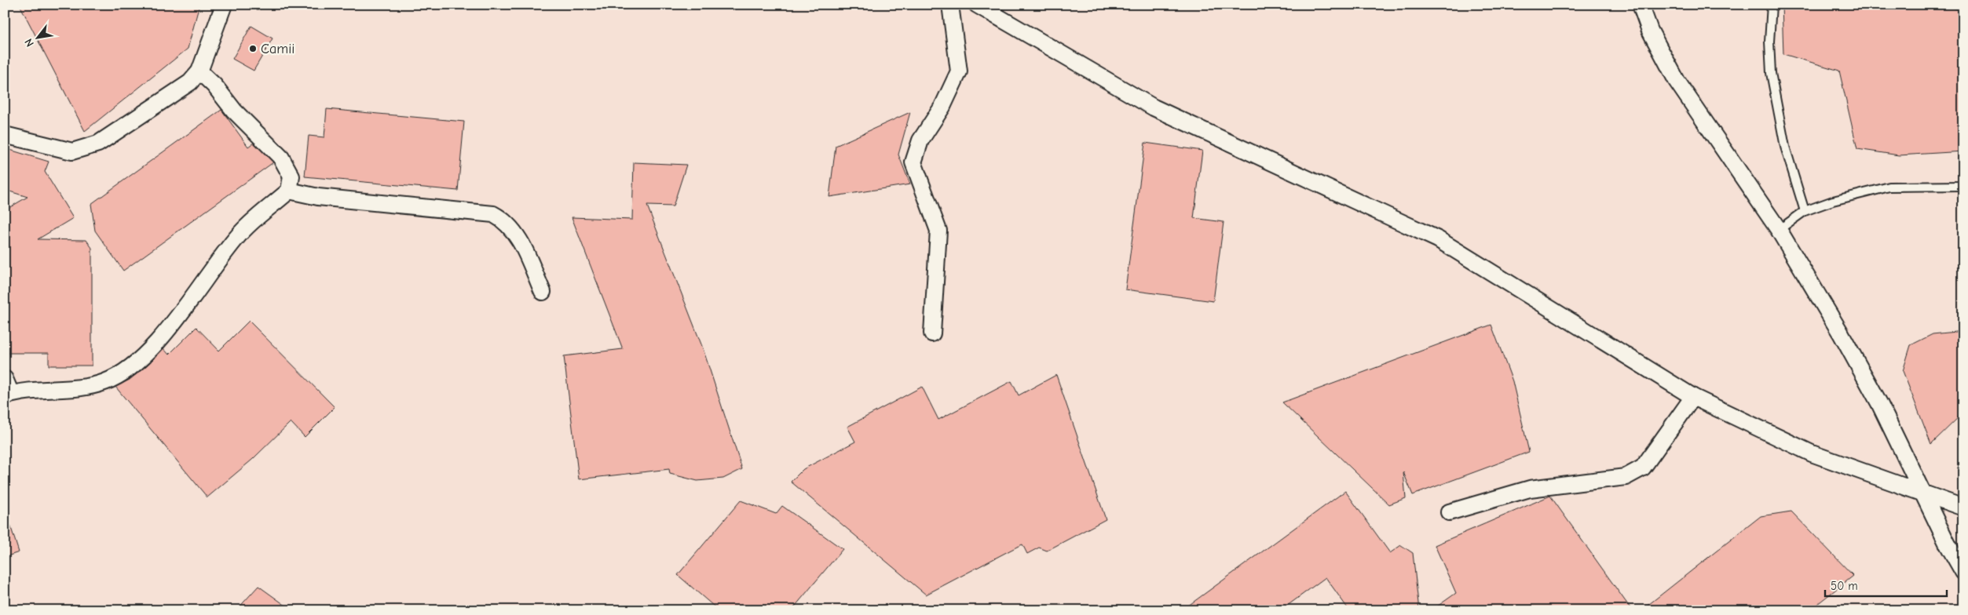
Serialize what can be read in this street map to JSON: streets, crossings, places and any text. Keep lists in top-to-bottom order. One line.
{"places":["Camii"],"scale_bar":"50 m","north":"bottom left"}
